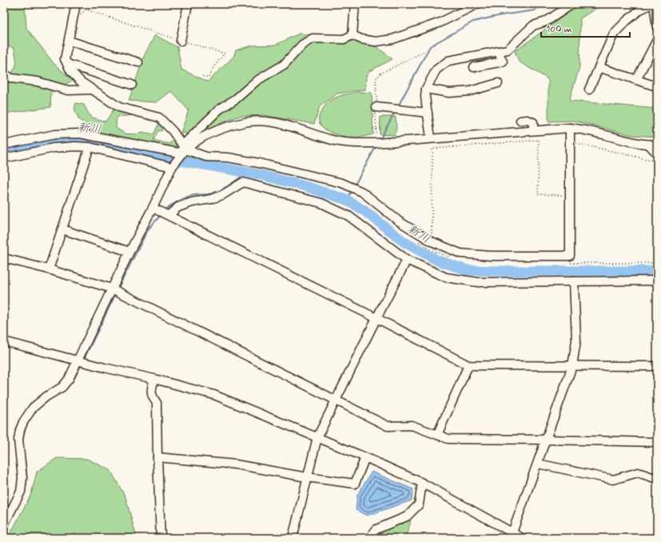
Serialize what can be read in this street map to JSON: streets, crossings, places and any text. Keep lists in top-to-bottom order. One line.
{"water":["新川"],"scale_bar":"100 m"}
